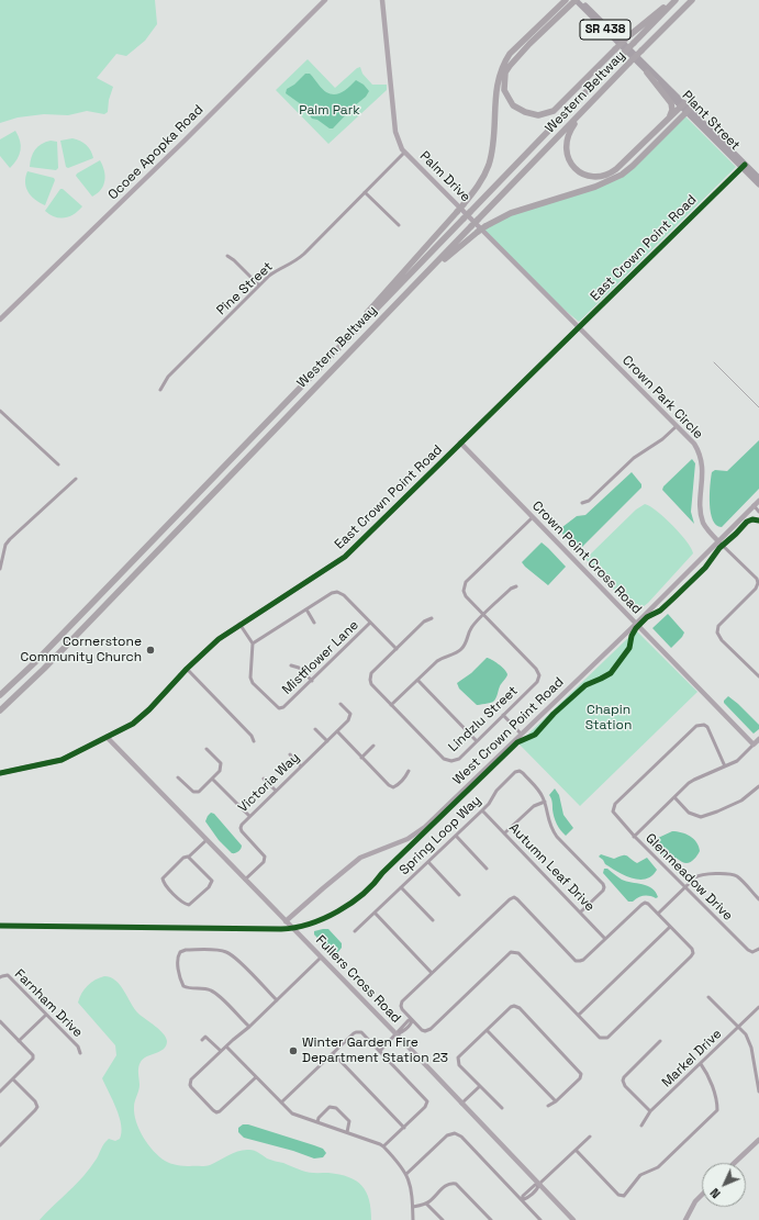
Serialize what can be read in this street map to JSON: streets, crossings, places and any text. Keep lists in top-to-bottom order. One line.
{"streets":{"highway":["Western Beltway"],"main road":["SR 438","Plant Street"],"street":["Ocoee Apopka Road","Palm Drive","East Crown Point Road","Pine Street","Crown Park Circle","Crown Point Cross Road","Mistflower Lane","Lindzlu Street","West Crown Point Road","Victoria Way","Spring Loop Way","Autumn Leaf Drive","Glenmeadow Drive","Fullers Cross Road","Farnham Drive","Markel Drive"]},"crossings":[["SR 438","Western Beltway"],["SR 438","Plant Street"],["Western Beltway","Plant Street"],["Plant Street","East Crown Point Road"],["Palm Drive","East Crown Point Road"],["Palm Drive","Pine Street"],["Palm Drive","Crown Park Circle"],["East Crown Point Road","Crown Park Circle"],["East Crown Point Road","Crown Point Cross Road"],["East Crown Point Road","Fullers Cross Road"],["Crown Park Circle","West Crown Point Road"],["Crown Point Cross Road","West Crown Point Road"],["West Crown Point Road","Fullers Cross Road"],["Victoria Way","Fullers Cross Road"],["Spring Loop Way","Autumn Leaf Drive"]],"parks":["Palm Park","Chapin Station"],"places":["Cornerstone Community Church","Winter Garden Fire Department Station 23"],"north":"bottom left"}
